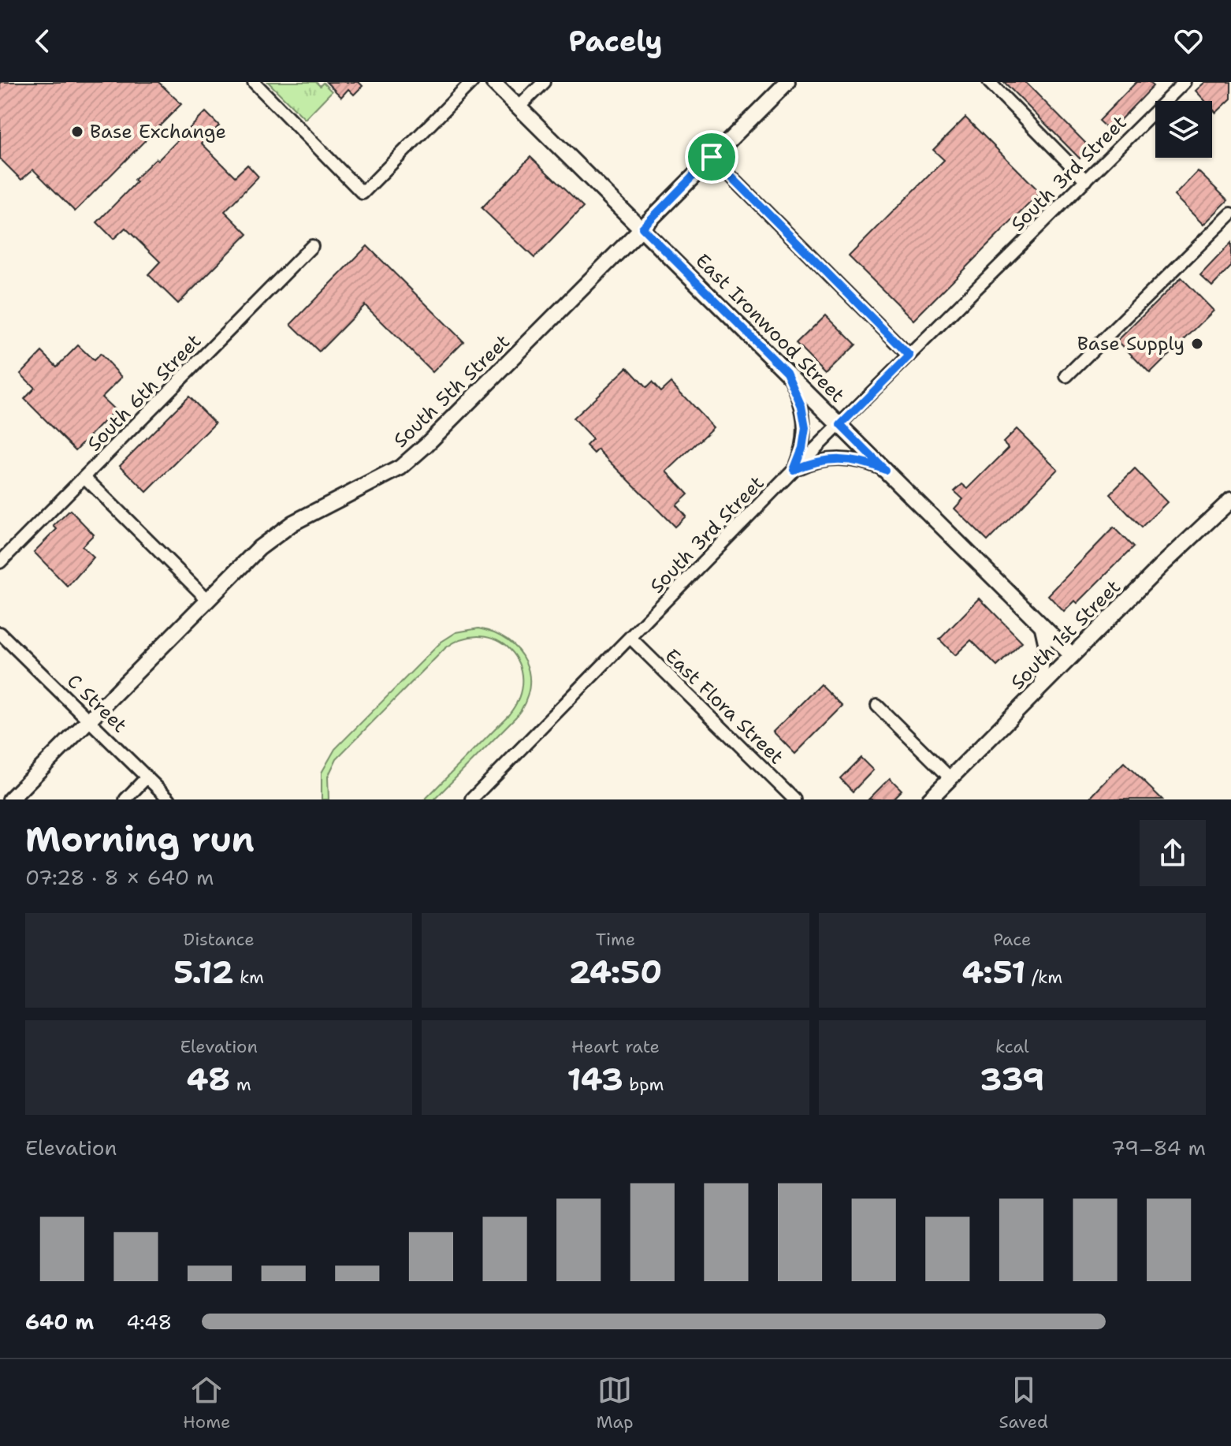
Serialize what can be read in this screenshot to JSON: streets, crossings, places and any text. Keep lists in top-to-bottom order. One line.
{"streets":{"street":["South 3rd Street","East Ironwood Street","South 5th Street","South 6th Street","South 1st Street","C Street","East Flora Street"]},"crossings":[["South 3rd Street","East Ironwood Street"],["South 3rd Street","East Flora Street"],["East Ironwood Street","South 5th Street"],["East Ironwood Street","South 1st Street"],["South 5th Street","C Street"]],"places":["Base Exchange","Base Supply"],"page":{"header":"Pacely","heading":["Morning run","07:28 · 8 × 640 m"],"stats":[["Distance","5.12 km"],["Time","24:50"],["Pace","4:51 /km"],["Elevation","48 m"],["Heart rate","143 bpm"],["kcal","339"]],"chart":["Elevation","79–84 m"],"list":[{"name":"640 m","note":"4:48"}],"tabs":["Home","Map","Saved"]}}
